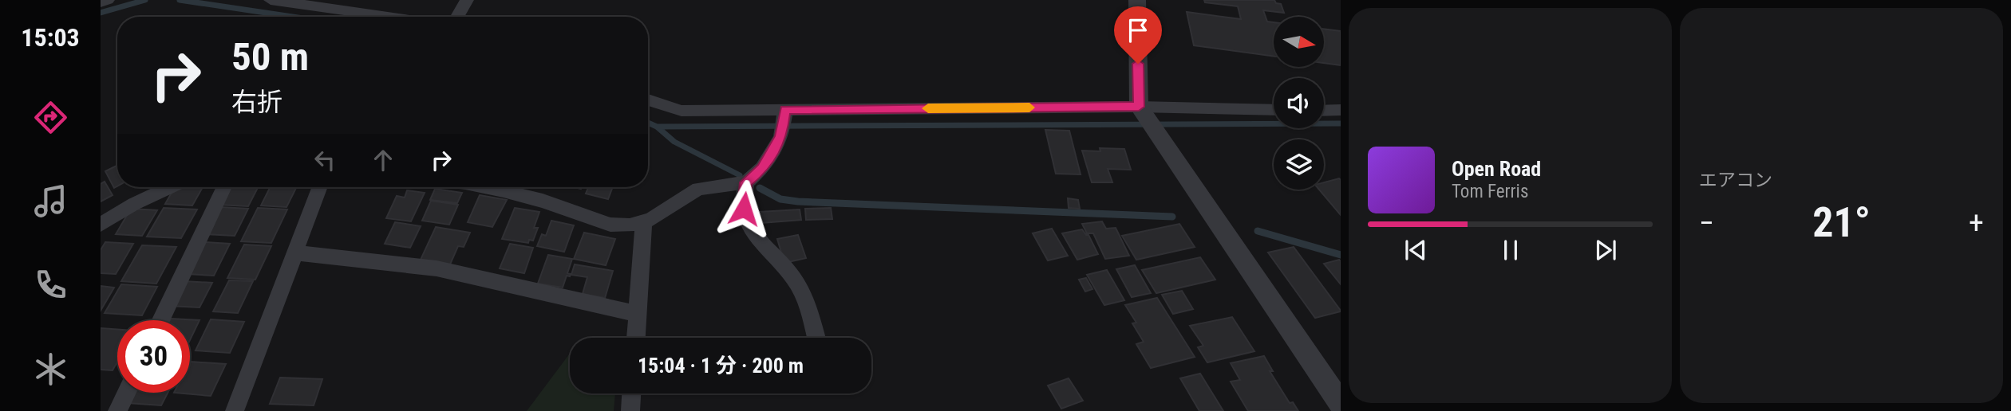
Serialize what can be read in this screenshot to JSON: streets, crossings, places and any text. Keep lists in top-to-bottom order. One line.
{"north":"right","page":{"tabs":"15:03","tile":"エアコン","turn":["50 m","右折"],"song":["Open Road","Tom Ferris"],"heat":["−","21°","+"],"limit":"30","trip":"15:04 · 1 分 · 200 m"}}
